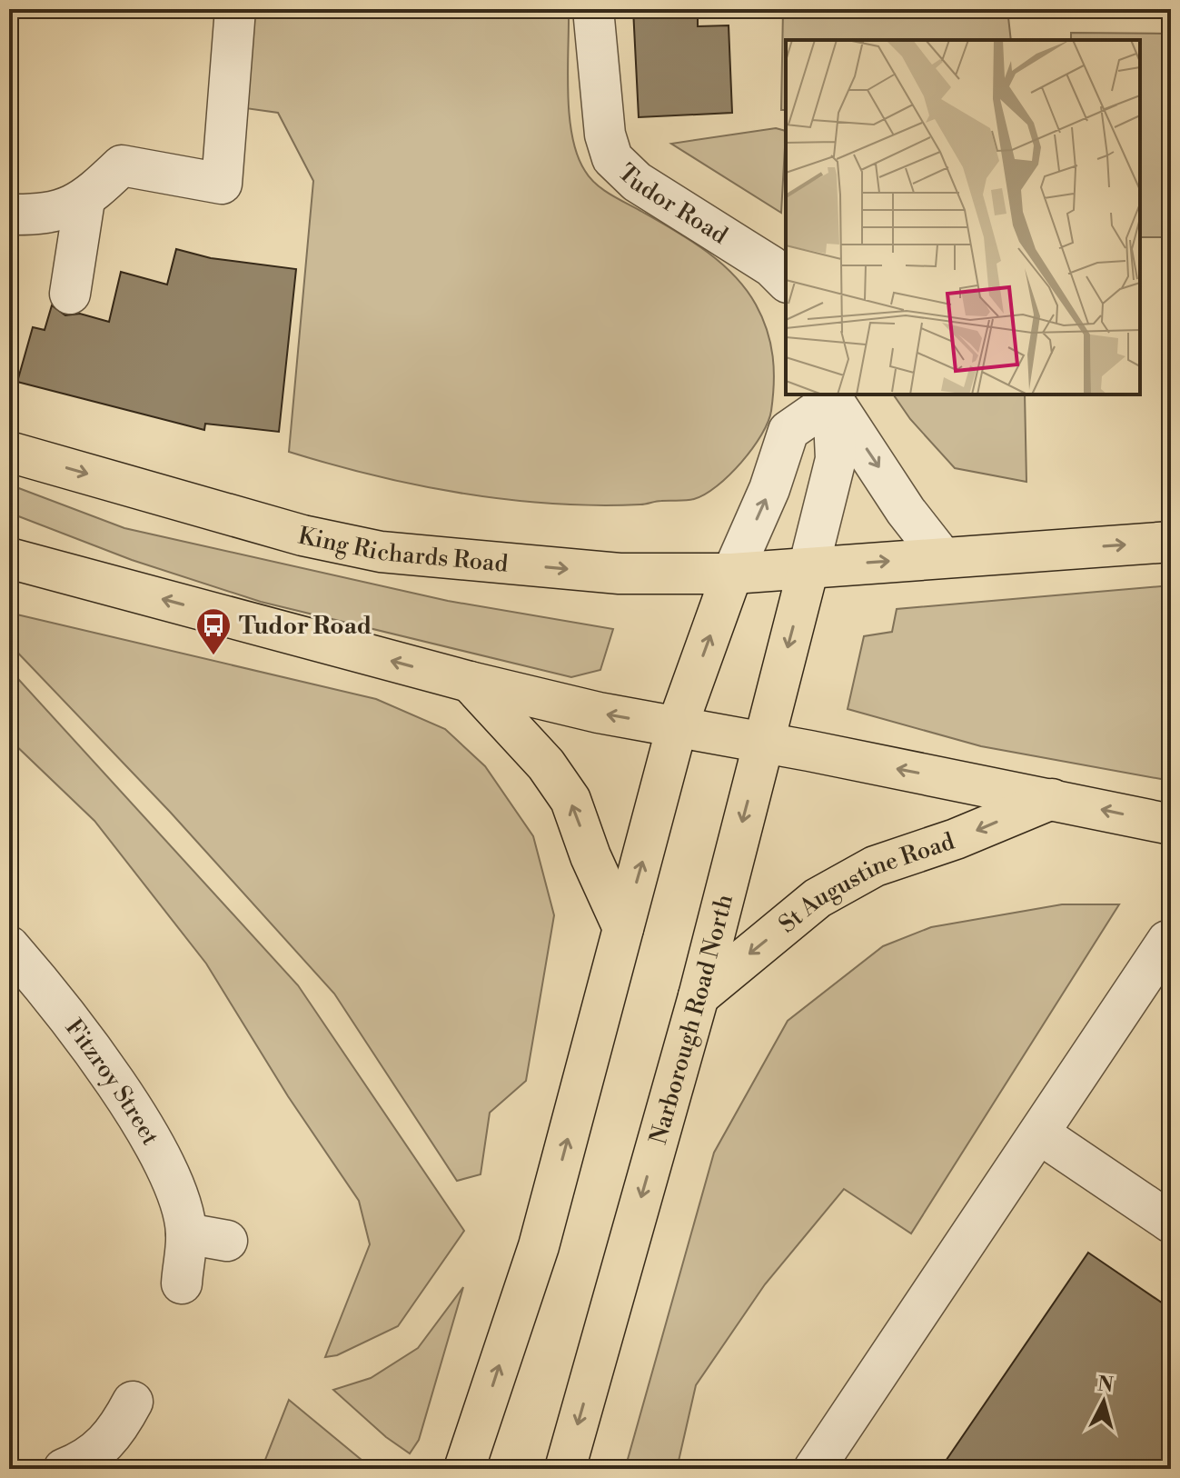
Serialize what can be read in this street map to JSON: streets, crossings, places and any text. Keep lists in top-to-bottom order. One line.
{"streets":{"main road":["King Richards Road","St Augustine Road","Narborough Road North"],"street":["Tudor Road","Fitzroy Street"]},"crossings":[["King Richards Road","Narborough Road North"],["St Augustine Road","Narborough Road North"]],"places":{"bus stop":["Tudor Road"]},"north":"top"}
